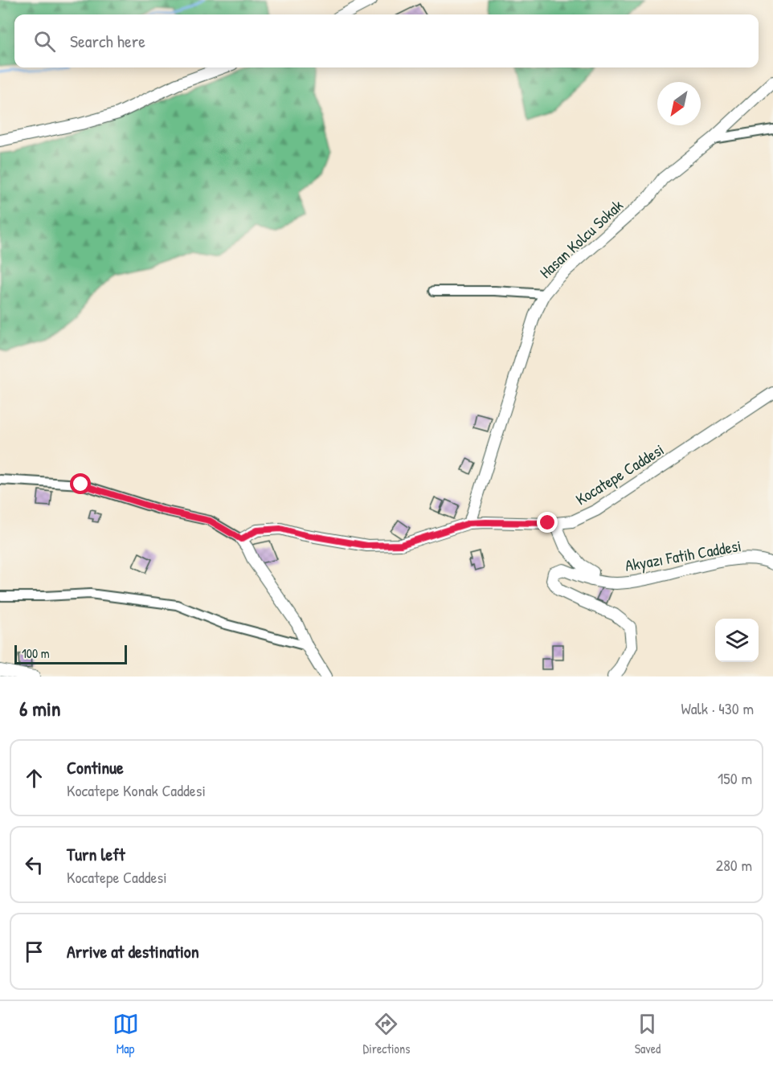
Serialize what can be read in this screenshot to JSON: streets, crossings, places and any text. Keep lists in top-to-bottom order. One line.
{"streets":{"main road":["Hasan Kolcu Sokak","Kocatepe Caddesi","Akyazı Fatih Caddesi"]},"crossings":[["Hasan Kolcu Sokak","Kocatepe Caddesi"]],"scale_bar":"100 m","north":"bottom left","page":{"search":"Search here","scale":"100 m","heading":["6 min","Walk · 430 m"],"list":[["Continue","Kocatepe Konak Caddesi","150 m"],["Turn left","Kocatepe Caddesi","280 m"],"Arrive at destination"],"nav":["Map","Directions","Saved"]}}
